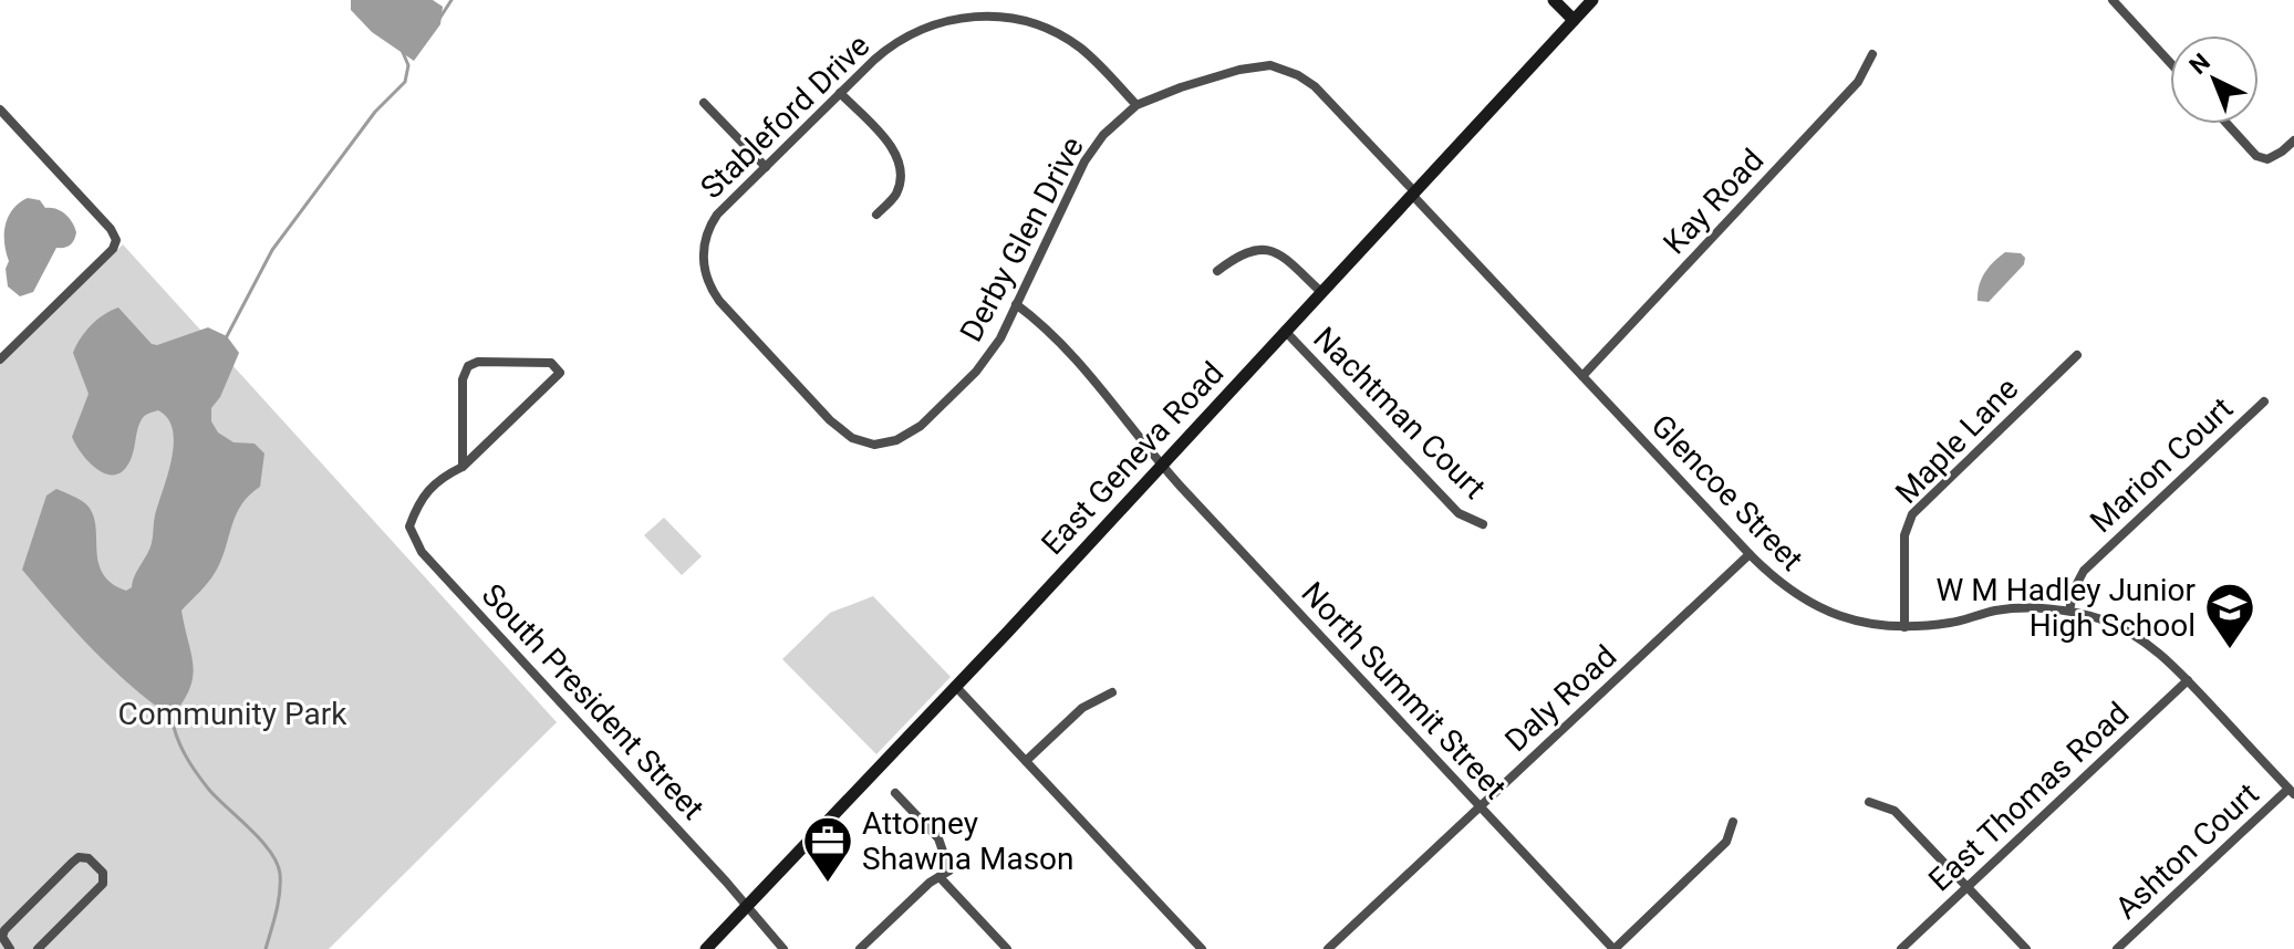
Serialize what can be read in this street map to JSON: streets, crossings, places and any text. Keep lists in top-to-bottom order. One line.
{"streets":{"main road":["East Geneva Road"],"street":["Stableford Drive","Kay Road","Derby Glen Drive","Nachtman Court","Maple Lane","Marion Court","Glencoe Street","North Summit Street","Daly Road","South President Street","East Thomas Road","Ashton Court"]},"crossings":[["Stableford Drive","Derby Glen Drive"],["Kay Road","Glencoe Street"],["Derby Glen Drive","Glencoe Street"],["Derby Glen Drive","North Summit Street"],["Nachtman Court","East Geneva Road"],["Maple Lane","Glencoe Street"],["East Geneva Road","Glencoe Street"],["East Geneva Road","North Summit Street"],["East Geneva Road","South President Street"],["Marion Court","Glencoe Street"],["Glencoe Street","Daly Road"],["Glencoe Street","East Thomas Road"],["Glencoe Street","Ashton Court"],["North Summit Street","Daly Road"]],"parks":["Community Park"],"places":{"school or university":["W M Hadley Junior High School"],"office":["Attorney Shawna Mason"]},"north":"top left"}
